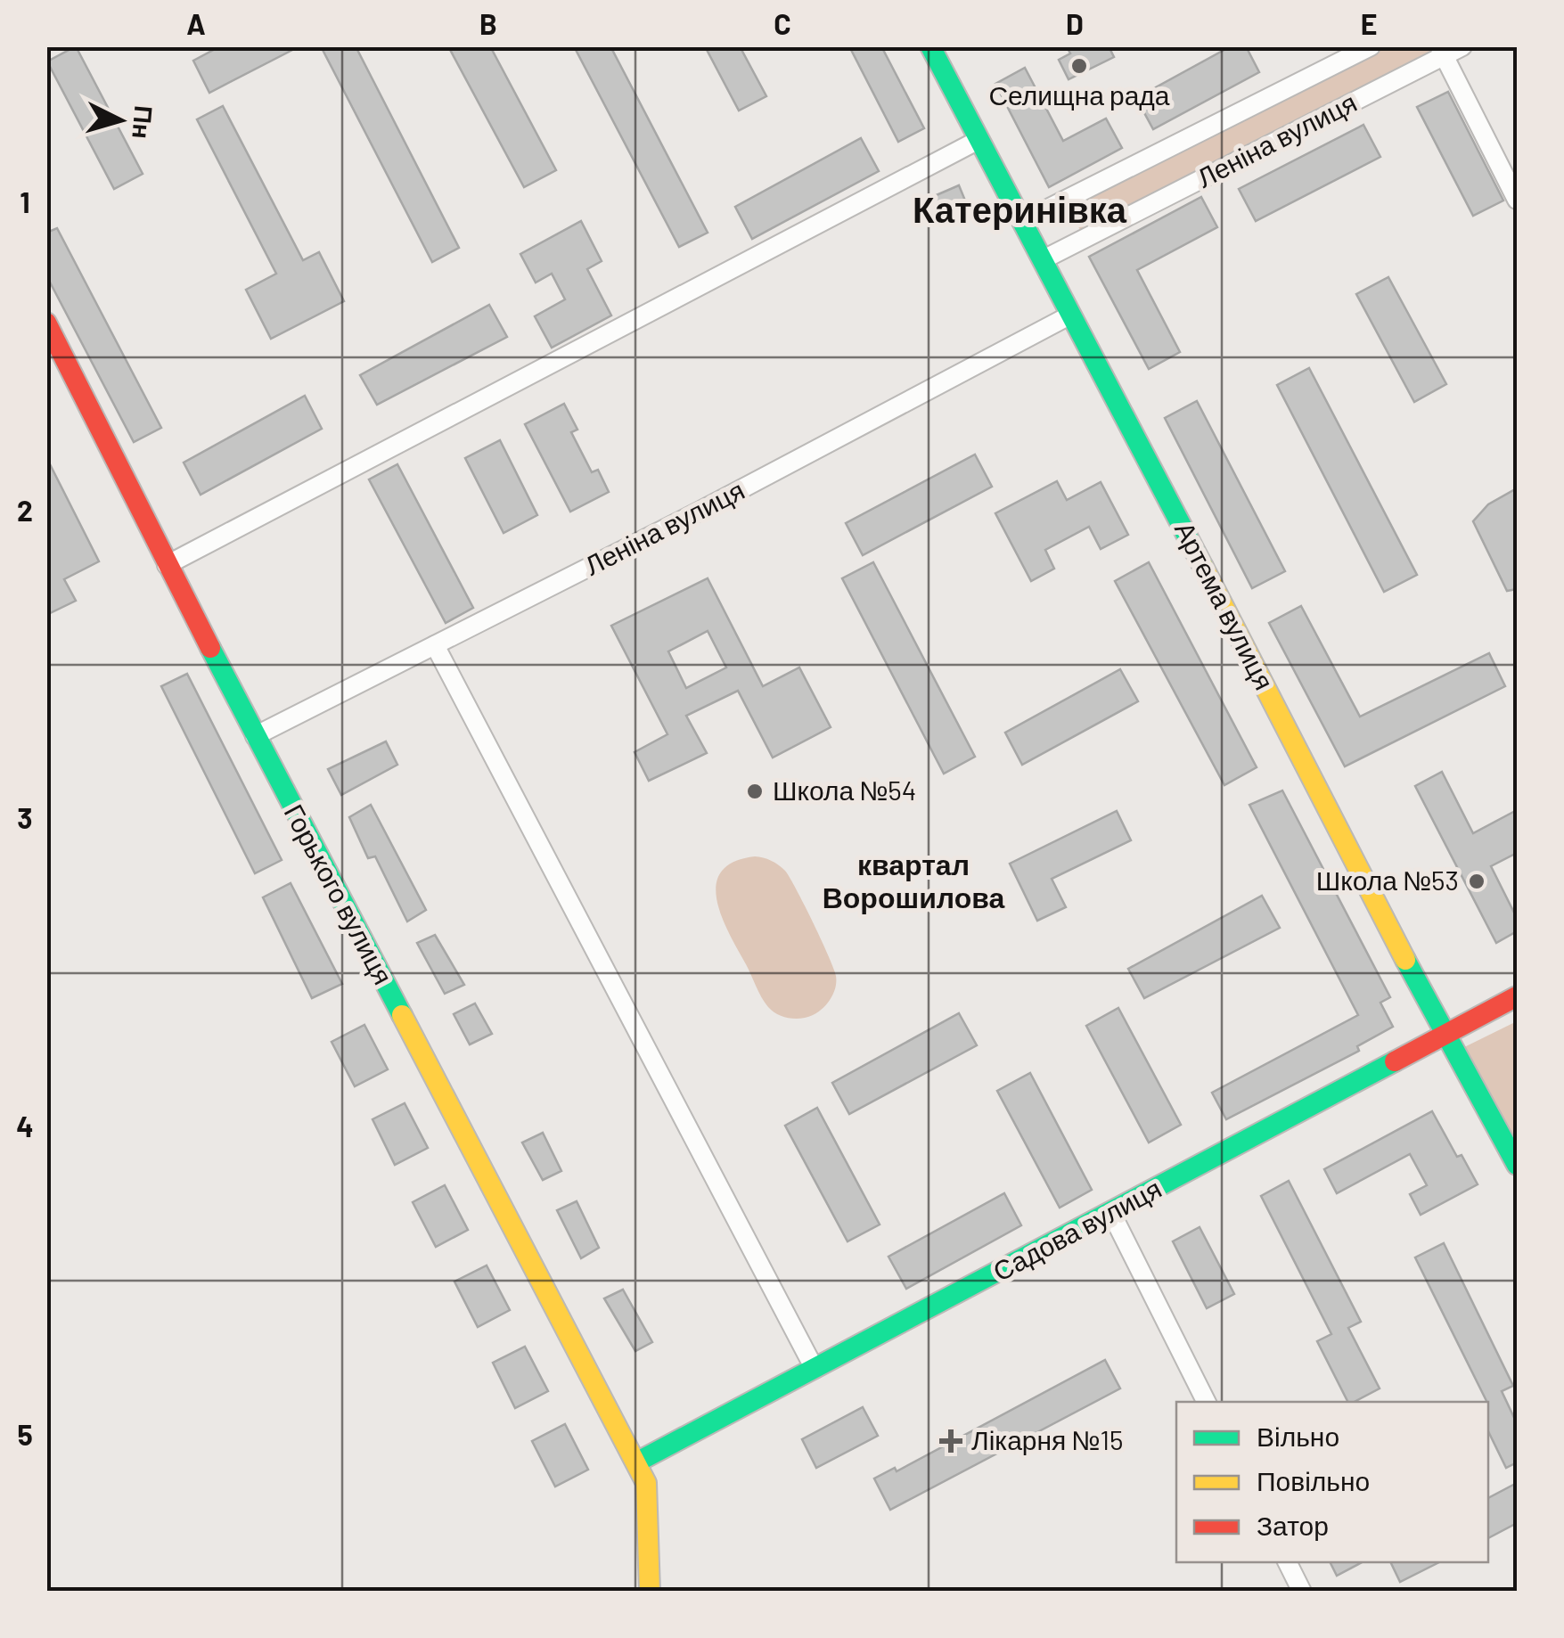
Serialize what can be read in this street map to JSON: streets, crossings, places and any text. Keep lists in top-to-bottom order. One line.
{"streets":{"street":["Леніна вулиця","Артема вулиця","Горького вулиця","Садова вулиця"]},"crossings":[["Леніна вулиця","Артема вулиця"],["Леніна вулиця","Горького вулиця"],["Артема вулиця","Садова вулиця"],["Горького вулиця","Садова вулиця"]],"districts":["Катеринівка","квартал Ворошилова"],"places":{"other":["Селищна рада","Школа №54","Школа №53"],"health":["Лікарня №15"]},"legend":["Вільно","Повільно","Затор"],"north":"right","grid":{"columns":["A","B","C","D","E"],"rows":["1","2","3","4","5"]}}
